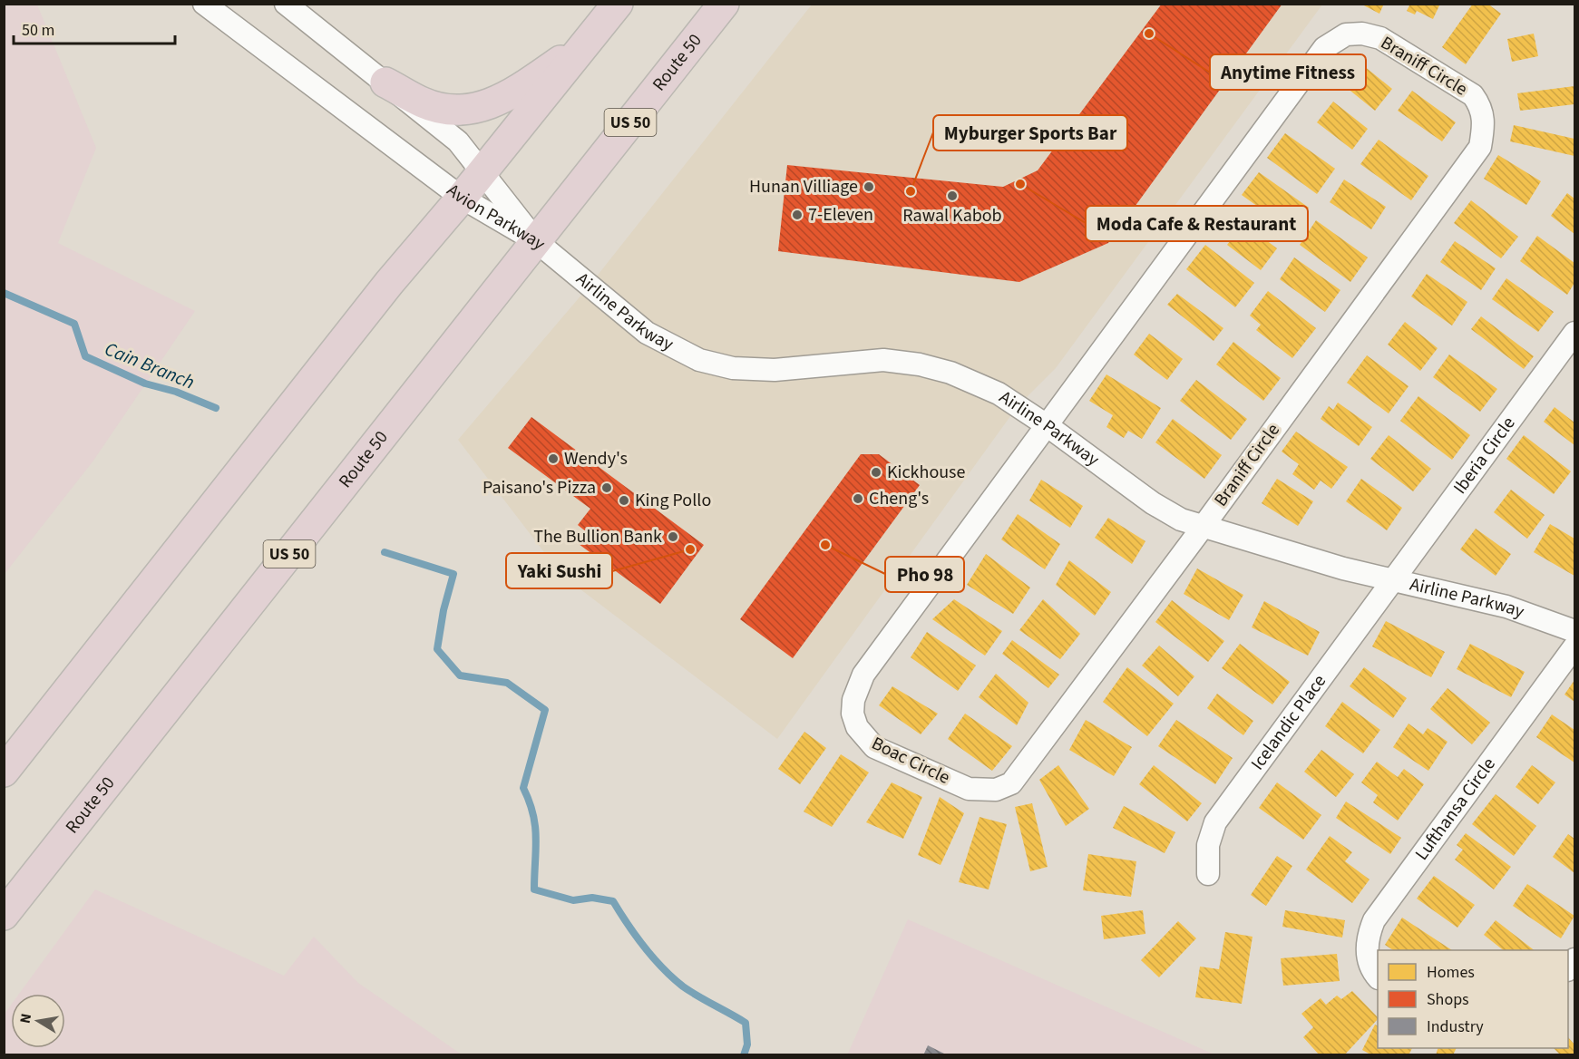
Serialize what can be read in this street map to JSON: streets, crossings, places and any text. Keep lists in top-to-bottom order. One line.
{"streets":{"highway":["Route 50","US 50"],"street":["Braniff Circle","Avion Parkway","Airline Parkway","Iberia Circle","Icelandic Place","Boac Circle","Lufthansa Circle"]},"crossings":[["Route 50","Avion Parkway"],["Route 50","Airline Parkway"],["Braniff Circle","Airline Parkway"],["Braniff Circle","Boac Circle"],["Avion Parkway","Airline Parkway"],["Airline Parkway","Iberia Circle"],["Airline Parkway","Icelandic Place"],["Airline Parkway","Boac Circle"],["Iberia Circle","Icelandic Place"]],"water":["Cain Branch"],"places":["Anytime Fitness","Moda Cafe & Restaurant","Hunan Villiage","Myburger Sports Bar","Rawal Kabob","7-Eleven","Wendy's","Kickhouse","Paisano's Pizza","Cheng's","King Pollo","The Bullion Bank","Pho 98","Yaki Sushi"],"legend":["Homes","Shops","Industry"],"scale_bar":"50 m","north":"left"}
